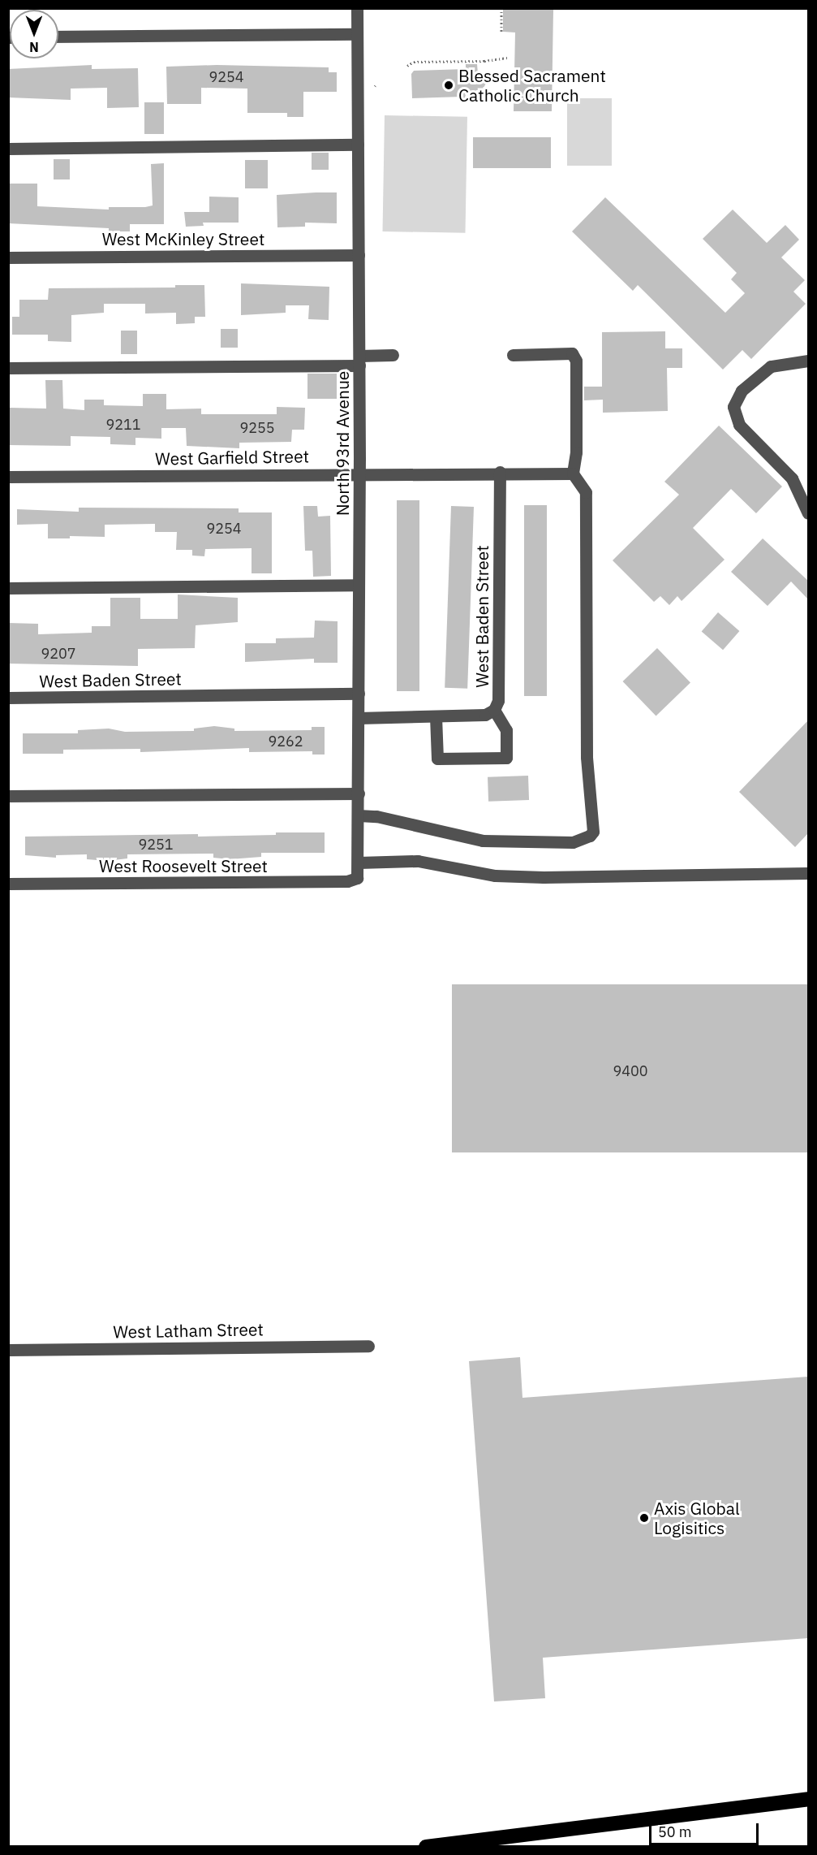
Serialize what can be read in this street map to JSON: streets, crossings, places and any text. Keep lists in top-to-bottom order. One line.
{"streets":{"street":["West McKinley Street","North 93rd Avenue","West Garfield Street","West Baden Street","West Roosevelt Street","West Latham Street"]},"crossings":[["West McKinley Street","North 93rd Avenue"],["North 93rd Avenue","West Garfield Street"],["North 93rd Avenue","West Baden Street"],["North 93rd Avenue","West Roosevelt Street"],["West Garfield Street","West Baden Street"]],"places":["Blessed Sacrament Catholic Church","Axis Global Logisitics"],"house_numbers":["9254","9211","9255","9254","9207","9262","9251","9400"],"scale_bar":"50 m","north":"bottom"}
